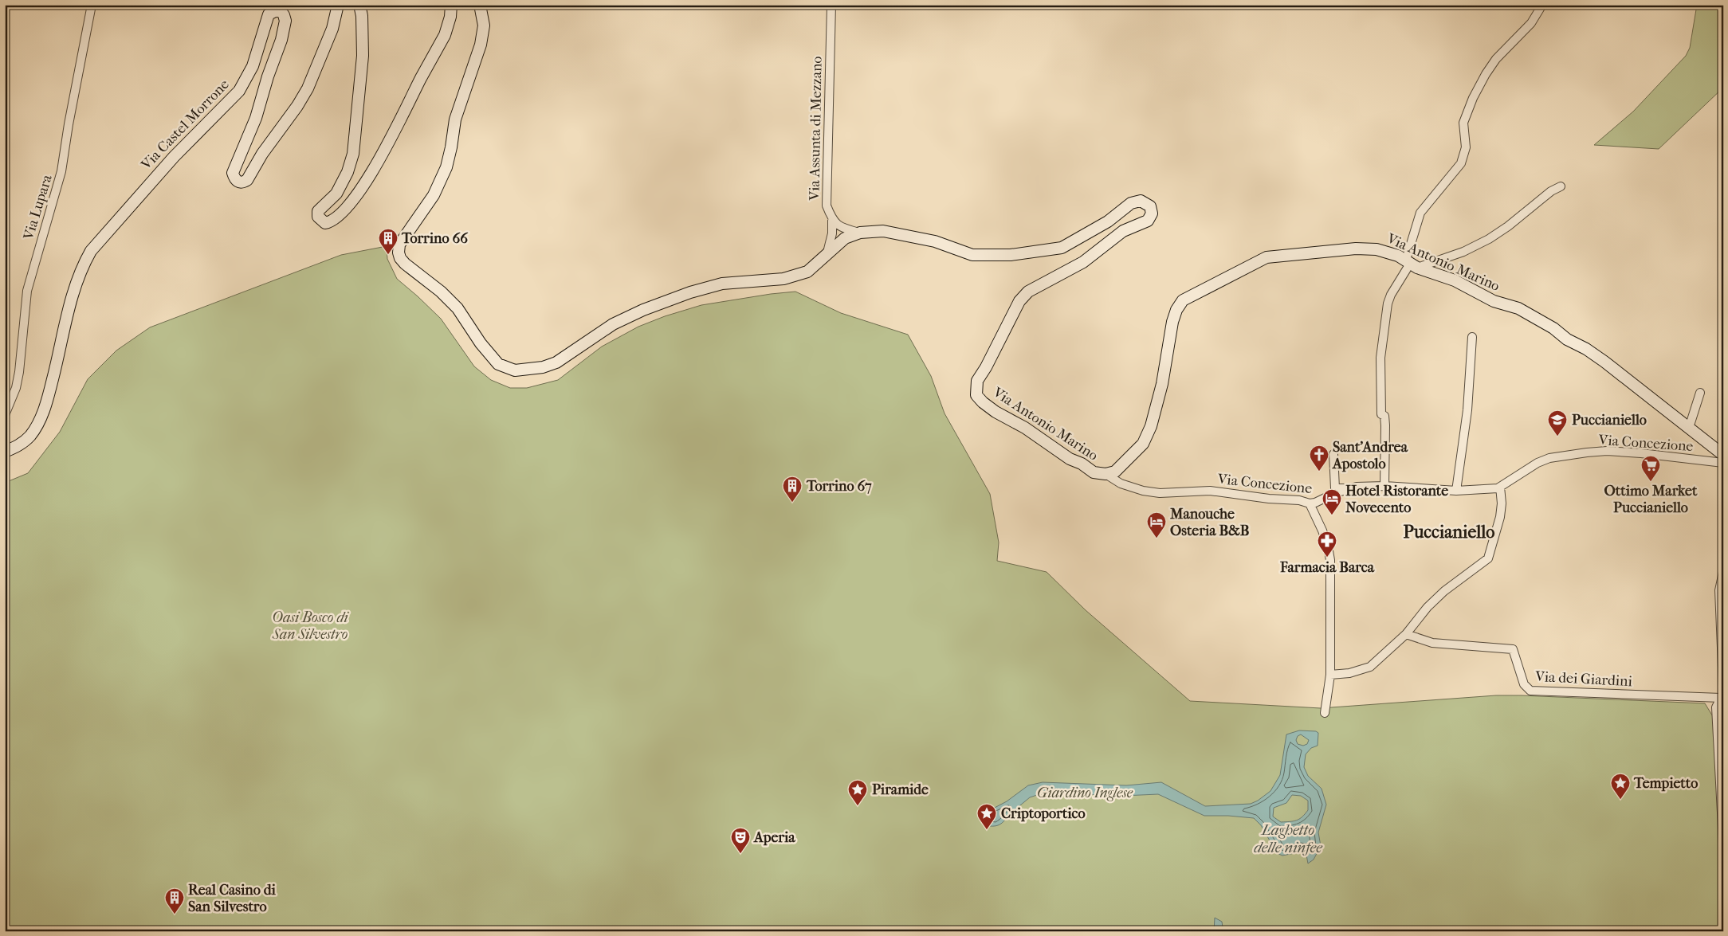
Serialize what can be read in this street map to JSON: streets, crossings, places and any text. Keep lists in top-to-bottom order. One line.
{"streets":{"street":["Via Castel Morrone","Via Assunta di Mezzano","Via Lupara","Via Antonio Marino","Via Concezione","Via dei Giardini"]},"crossings":[["Via Antonio Marino","Via Concezione"]],"districts":["Puccianiello"],"water":["Laghetto delle ninfee"],"parks":["Oasi Bosco di San Silvestro","Giardino Inglese"],"places":{"building":["Torrino 66","Torrino 67","Real Casino di San Silvestro"],"school or university":["Puccianiello"],"church":["Sant'Andrea Apostolo"],"supermarket":["Ottimo Market Puccianiello"],"hotel":["Hotel Ristorante Novecento","Manouche Osteria B&B"],"pharmacy":["Farmacia Barca"],"place":["Tempietto","Piramide","Criptoportico"],"theatre":["Aperia"]}}
